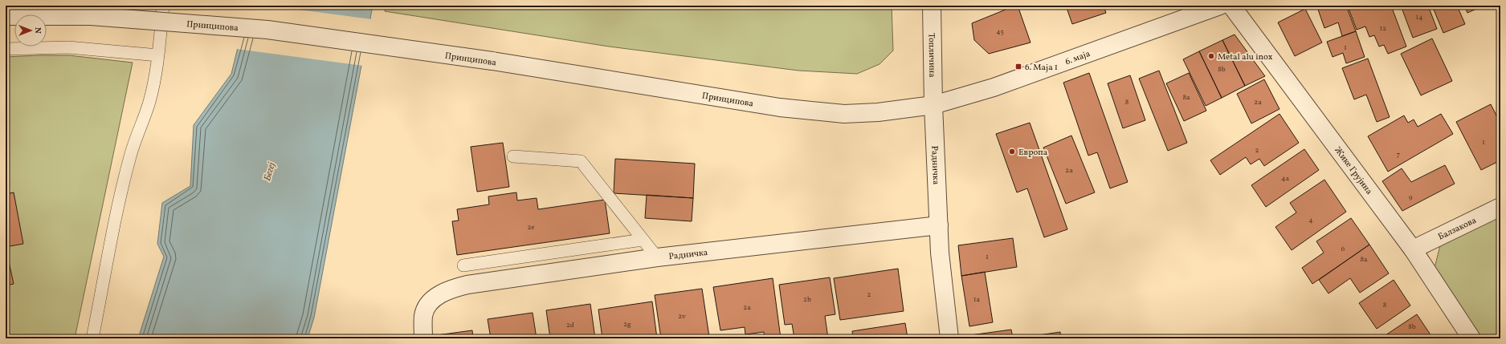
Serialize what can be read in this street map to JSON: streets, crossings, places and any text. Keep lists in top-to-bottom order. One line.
{"streets":{"street":["Принципова","Топличина","6. маја","Радничка","Жике Грујина","Балзакова"]},"crossings":[["Принципова","Топличина"],["Принципова","6. маја"],["Принципова","Радничка"],["Топличина","6. маја"],["Топличина","Радничка"],["6. маја","Радничка"],["Жике Грујина","Балзакова"]],"water":["Бегеј"],"places":{"other":["Metal alu inox","Европа"],"transit":["6. Маја 1"]},"house_numbers":["14","12","45","1","8b","8a","8","2a","1","2","7","2a","4a","9","4","2e","6","1","8a","2","2b","1a","8","2a","2v","2g","2d","8b"],"north":"right"}
